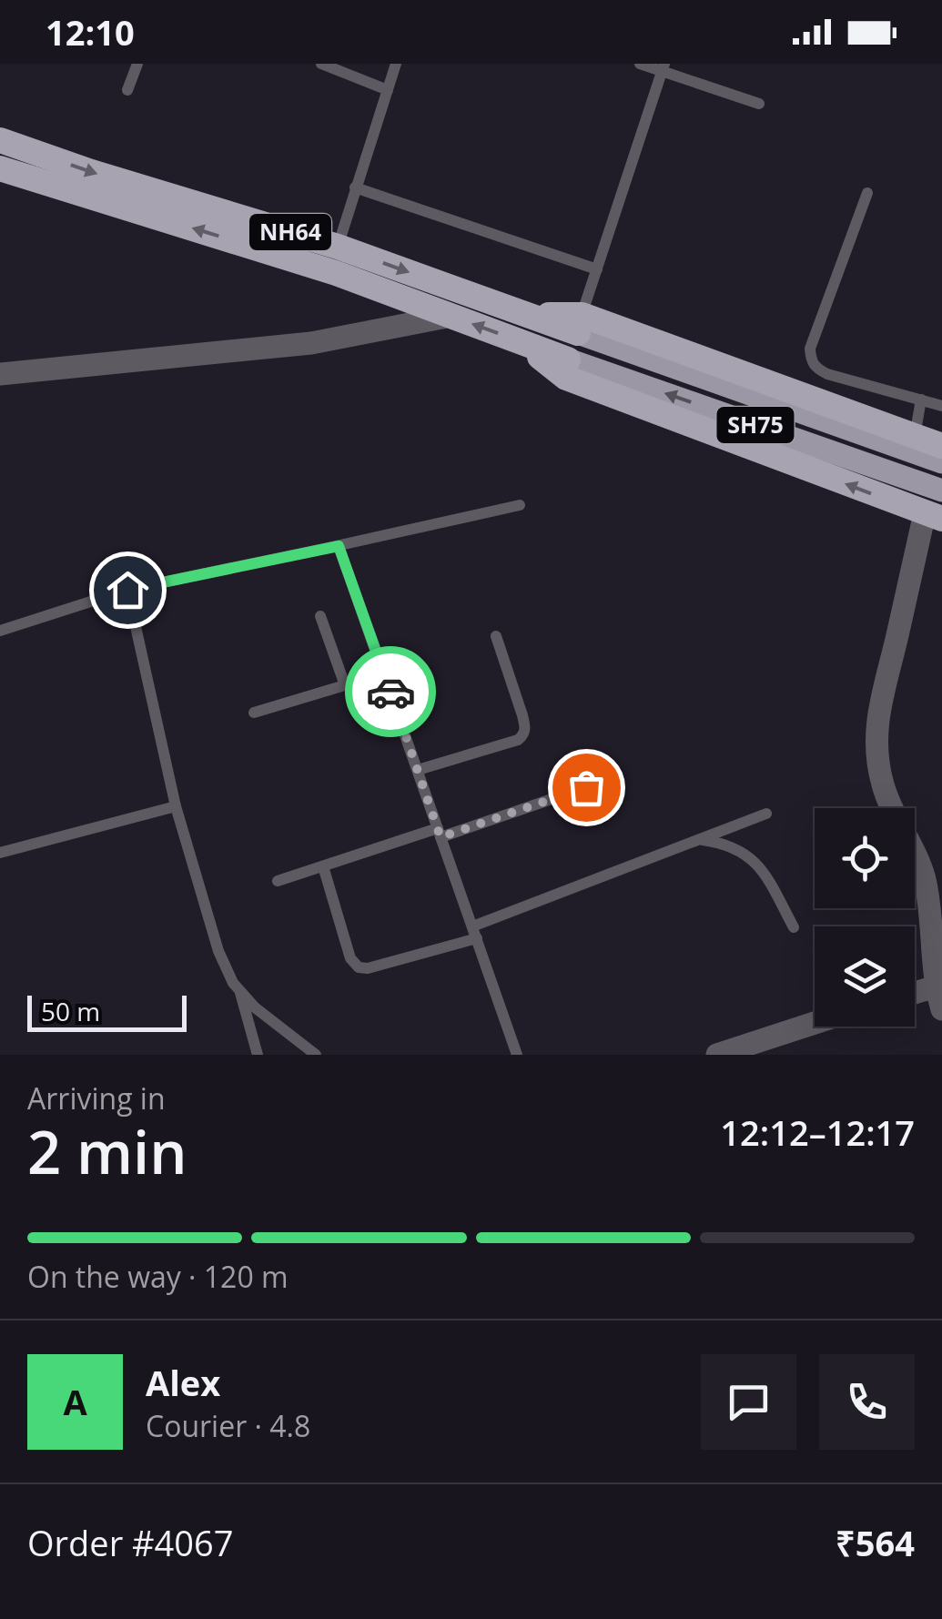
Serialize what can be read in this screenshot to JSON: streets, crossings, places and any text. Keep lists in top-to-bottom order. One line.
{"streets":{"highway":["NH64"],"main road":["SH75"]},"crossings":[["NH64","SH75"]],"scale_bar":"50 m","page":{"status":"12:10","scale":"50 m","heading":["2 min","Arriving in","12:12–12:17"],"panel":["Alex","Courier · 4.8","Order #4067","₹564"],"bar":"On the way · 120 m","round":"A"}}
